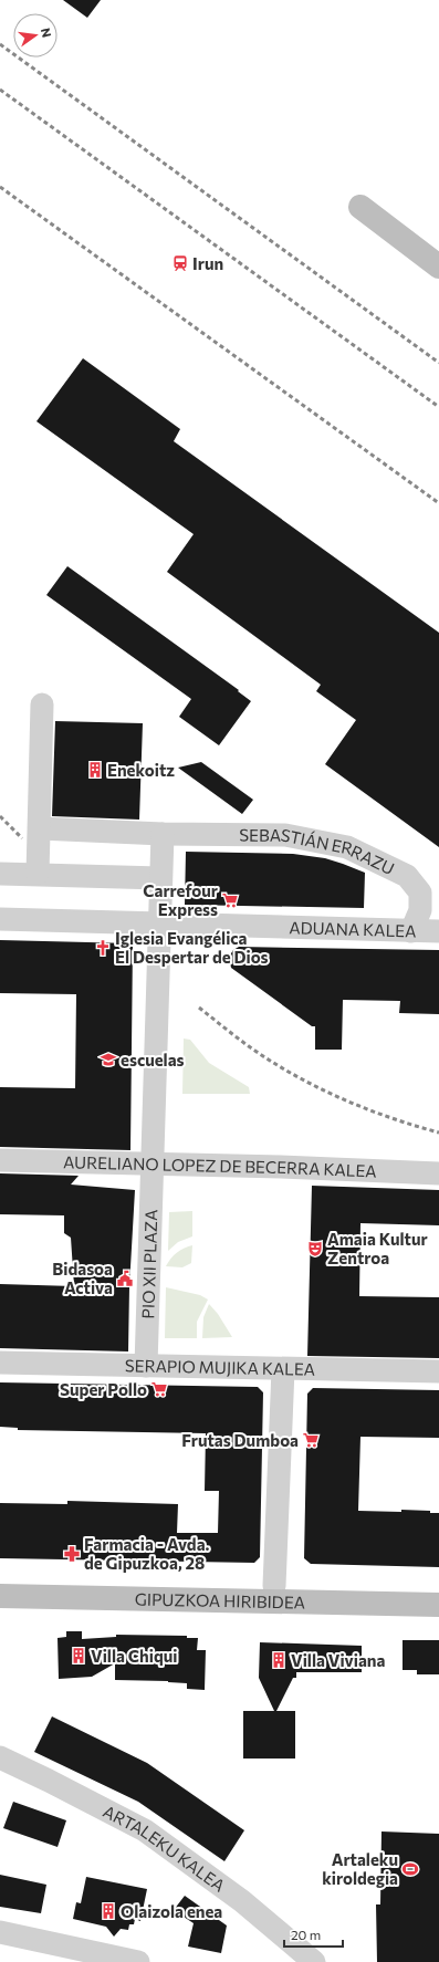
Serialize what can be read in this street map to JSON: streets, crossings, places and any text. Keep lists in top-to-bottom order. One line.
{"streets":{"main road":["GIPUZKOA HIRIBIDEA"],"street":["SEBASTIÁN ERRAZU","ADUANA KALEA","AURELIANO LOPEZ DE BECERRA KALEA","PIO XII PLAZA","SERAPIO MUJIKA KALEA","ARTALEKU KALEA"]},"crossings":[["SEBASTIÁN ERRAZU","ADUANA KALEA"],["SEBASTIÁN ERRAZU","PIO XII PLAZA"],["ADUANA KALEA","PIO XII PLAZA"],["AURELIANO LOPEZ DE BECERRA KALEA","PIO XII PLAZA"],["PIO XII PLAZA","SERAPIO MUJIKA KALEA"]],"places":{"station":["Irun"],"building":["Enekoitz","Villa Chiqui","Villa Viviana","Olaizola enea"],"supermarket":["Carrefour Express","Super Pollo","Frutas Dumboa"],"church":["Iglesia Evangélica El Despertar de Dios"],"school or university":["escuelas"],"theatre":["Amaia Kultur Zentroa"],"public building":["Bidasoa Activa"],"pharmacy":["Farmacia - Avda. de Gipuzkoa, 28"],"sports":["Artaleku kiroldegia"]},"scale_bar":"20 m","north":"right"}
